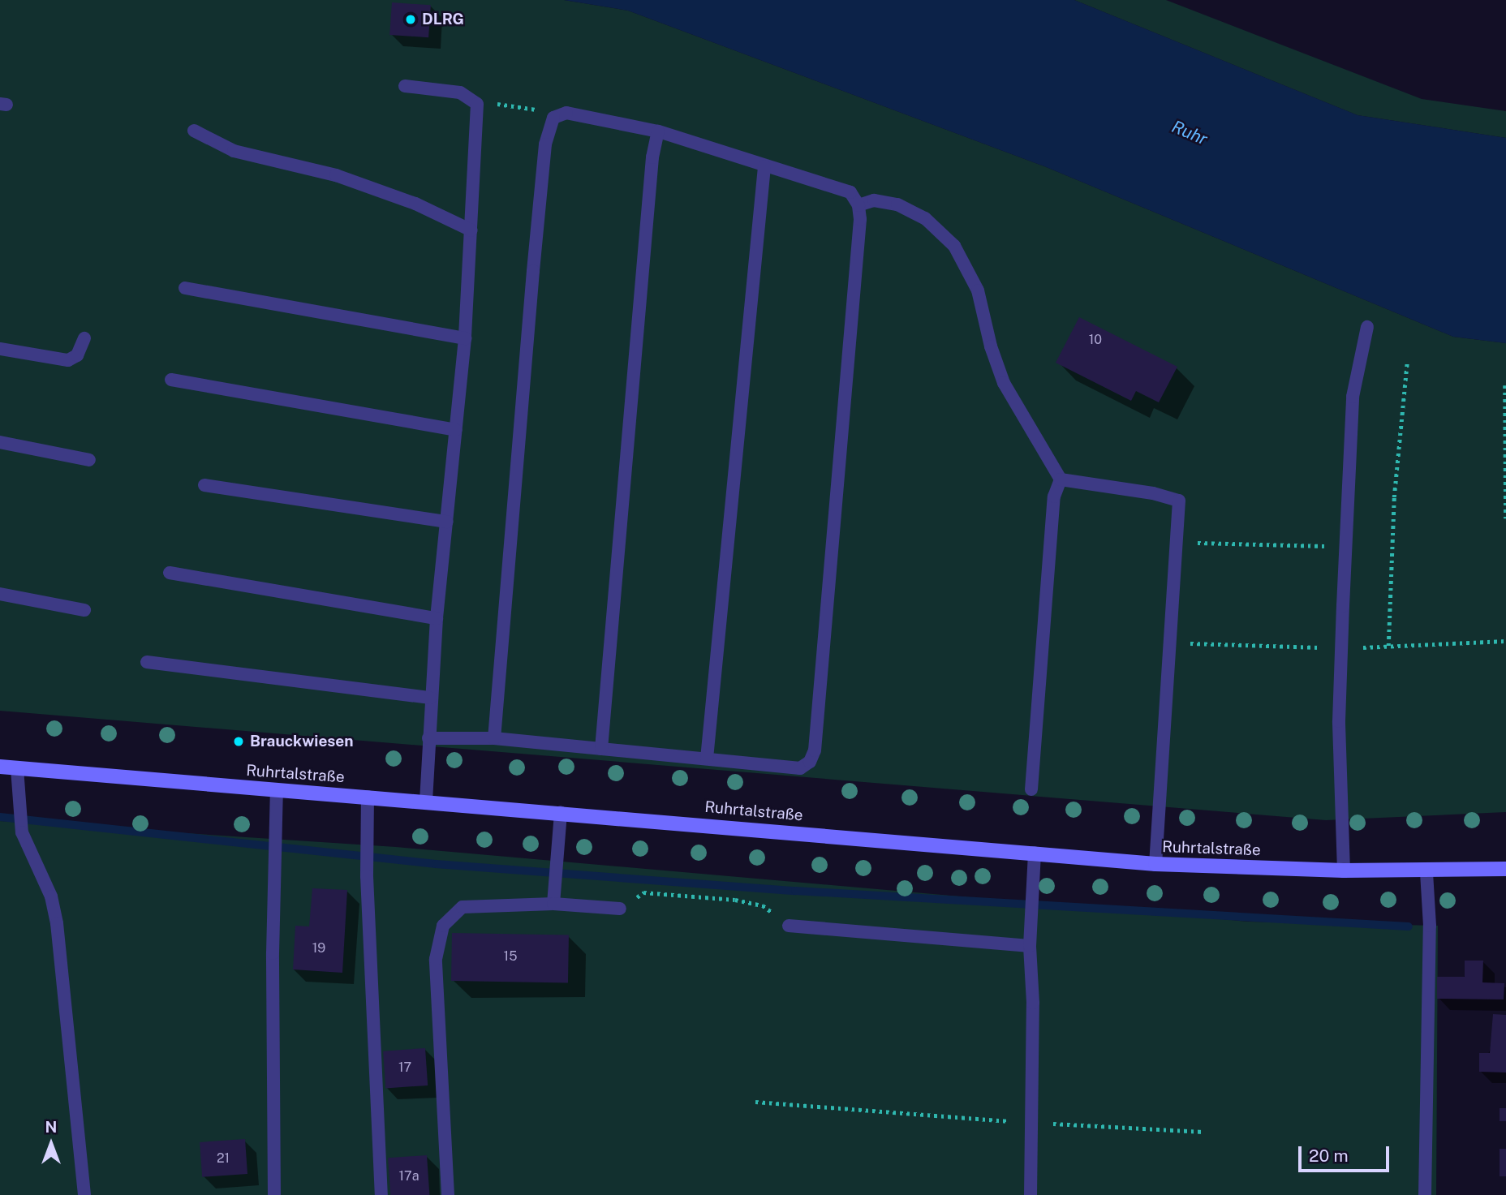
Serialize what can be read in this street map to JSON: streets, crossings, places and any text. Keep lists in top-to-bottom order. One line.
{"streets":{"main road":["Ruhrtalstraße"]},"water":["Ruhr"],"places":["DLRG","Brauckwiesen"],"house_numbers":["10","19","15","17","21","17a"],"scale_bar":"20 m","north":"top"}
